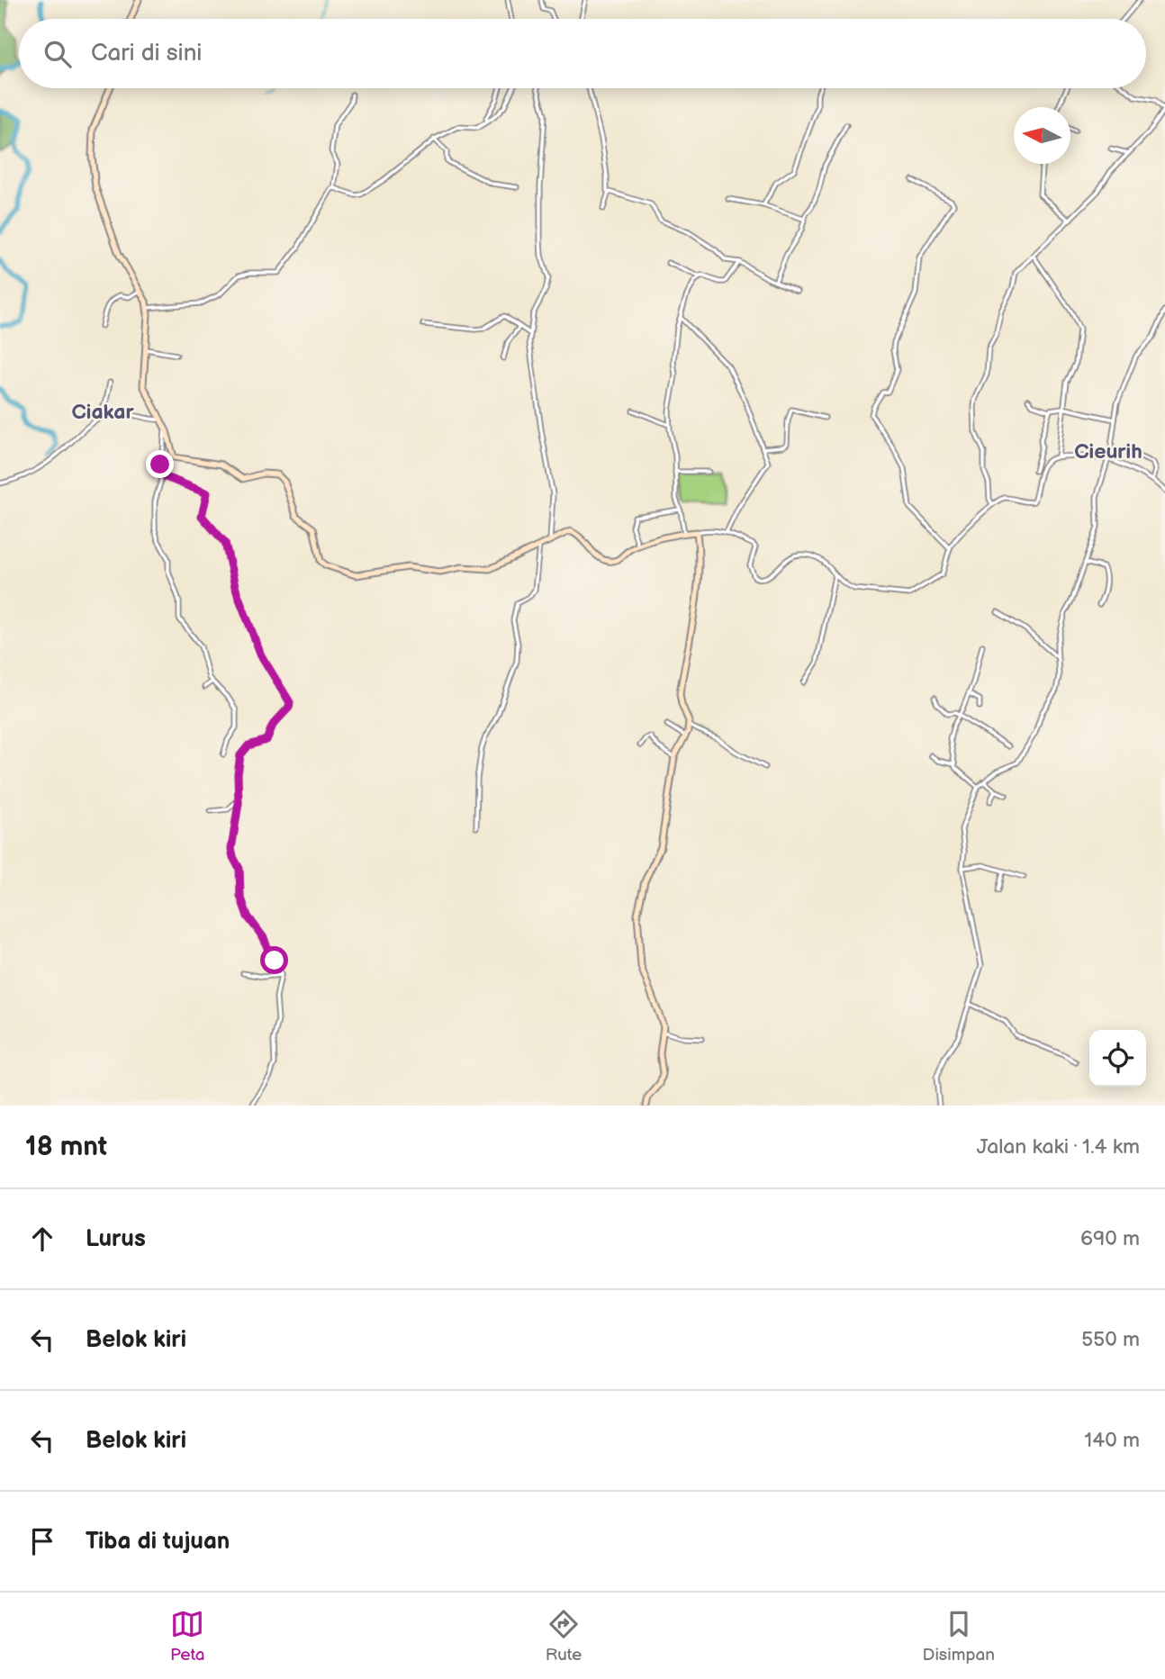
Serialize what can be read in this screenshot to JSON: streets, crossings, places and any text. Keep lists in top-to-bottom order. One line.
{"districts":["Ciakar","Cieurih"],"north":"left","page":{"search":"Cari di sini","heading":["18 mnt","Jalan kaki · 1.4 km"],"list":[["Lurus","690 m"],["Belok kiri","550 m"],["Belok kiri","140 m"],"Tiba di tujuan"],"nav":["Peta","Rute","Disimpan"]}}
